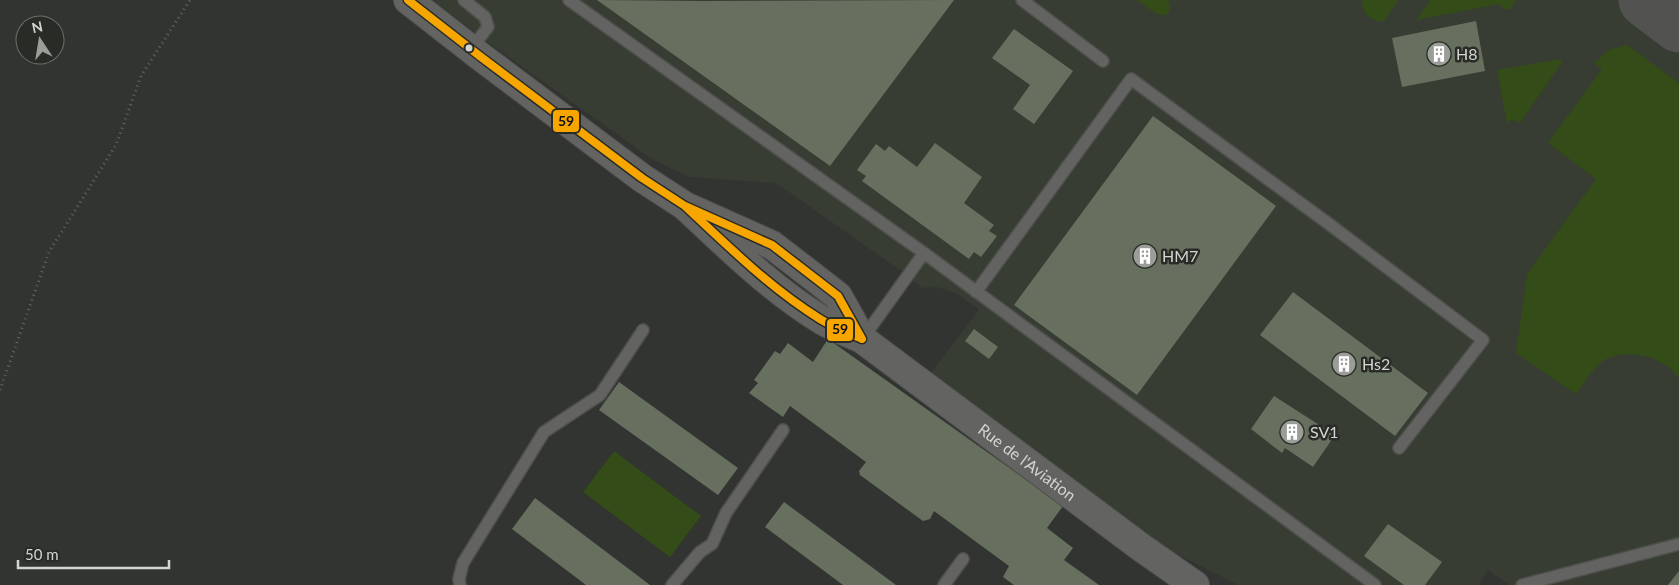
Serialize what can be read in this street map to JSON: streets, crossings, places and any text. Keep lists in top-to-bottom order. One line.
{"streets":{"street":["Rue de l'Aviation"]},"places":{"building":["H8","HM7","Hs2","SV1"]},"lines":["transit line 59"],"scale_bar":"50 m","north":"top"}
